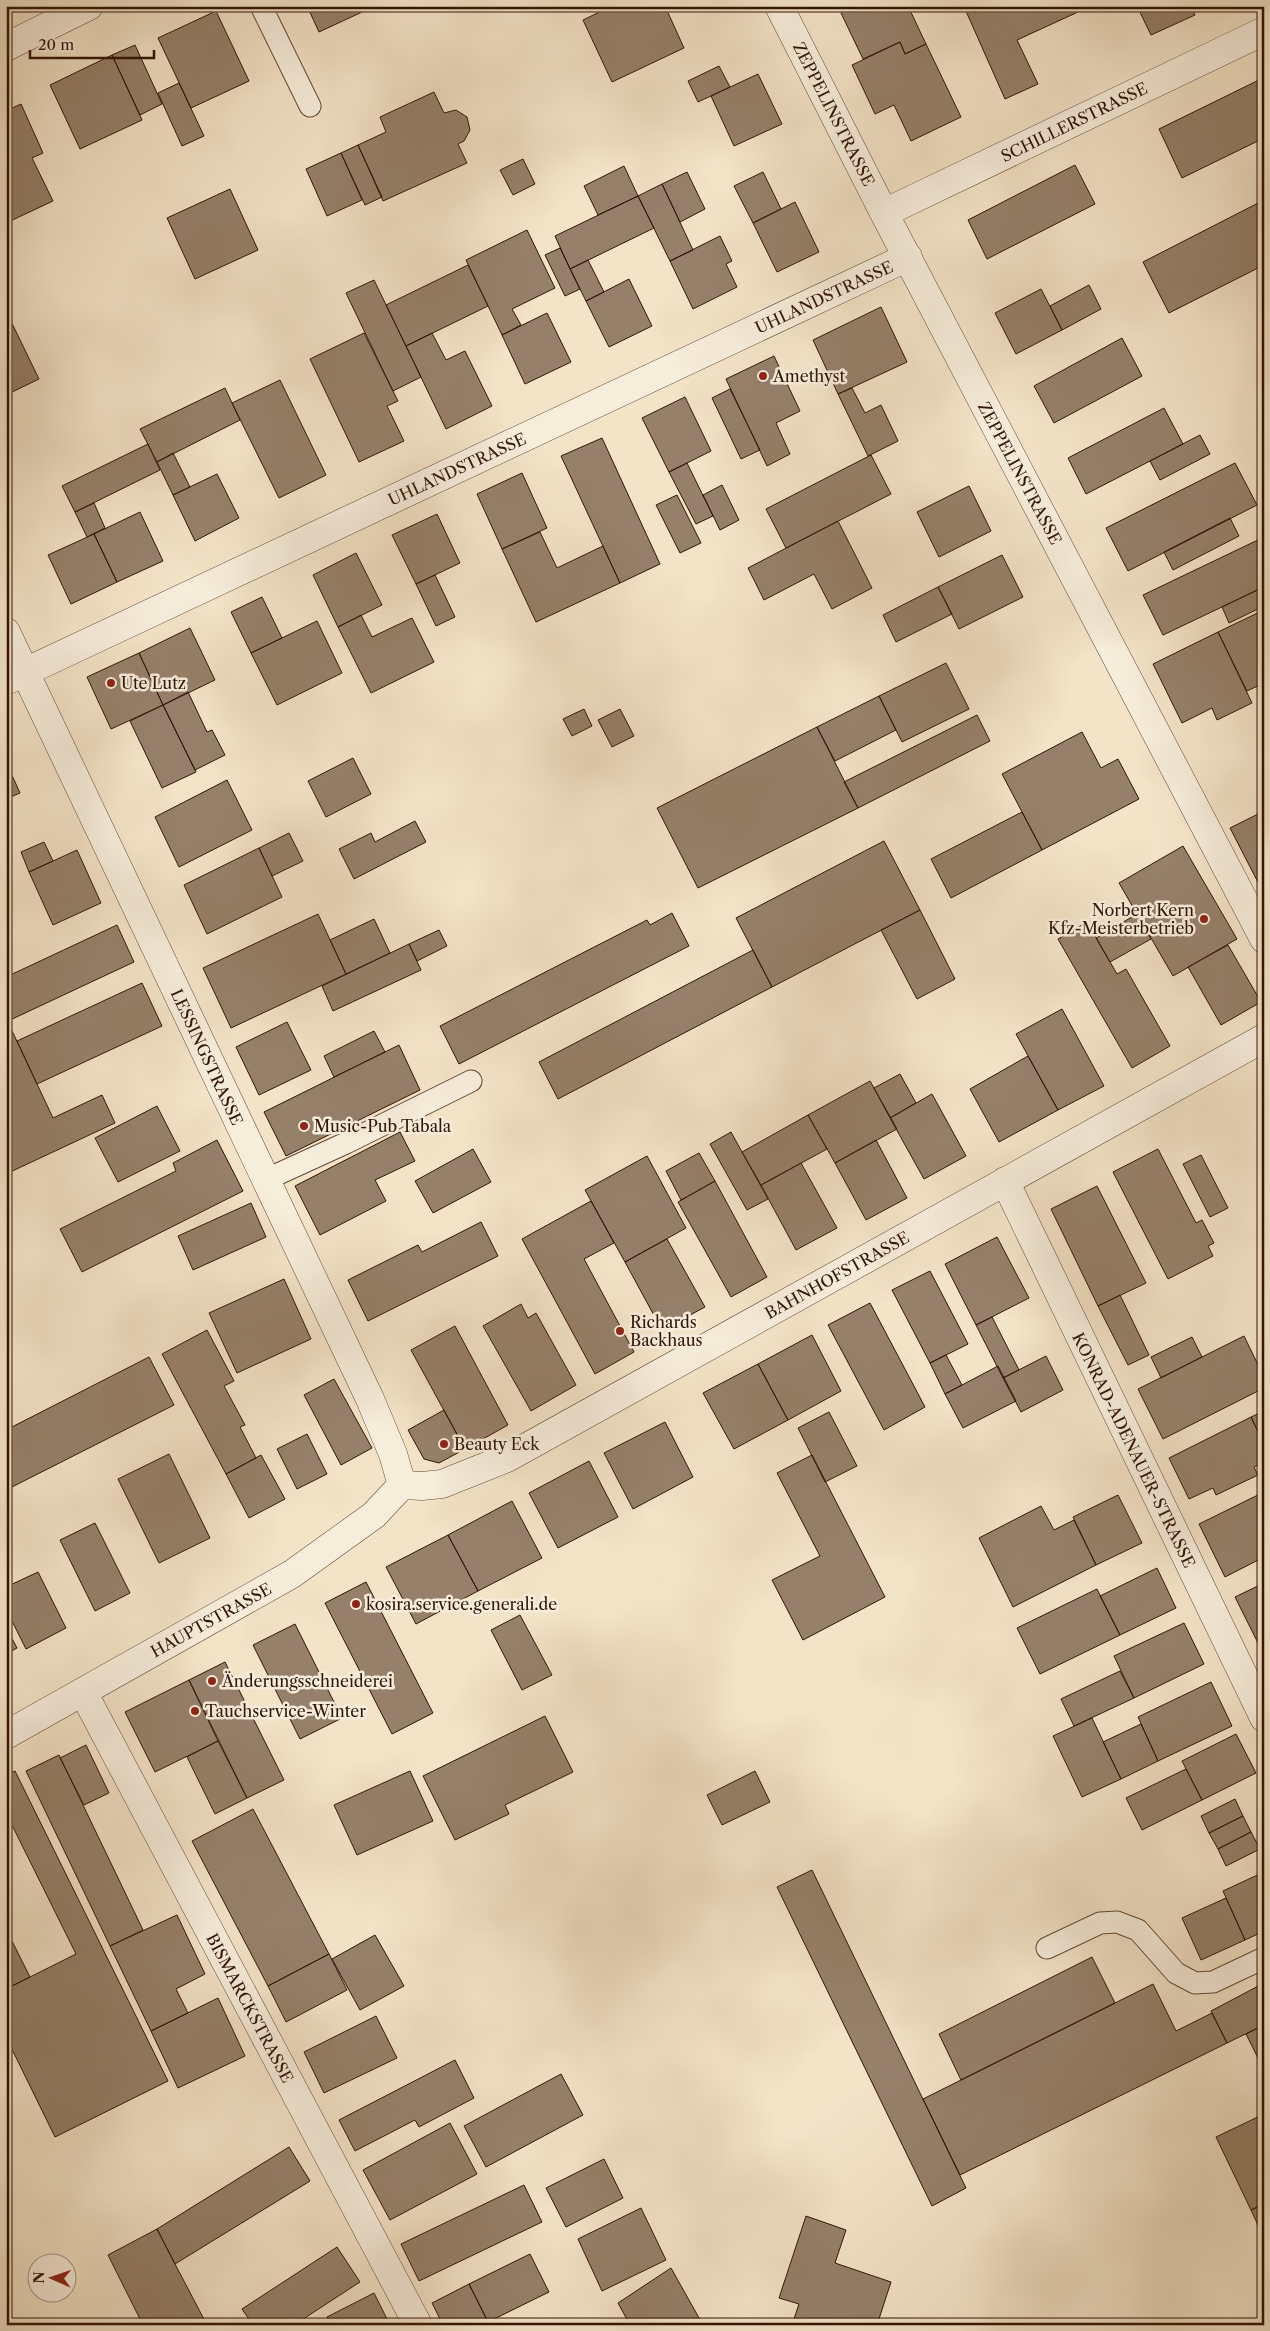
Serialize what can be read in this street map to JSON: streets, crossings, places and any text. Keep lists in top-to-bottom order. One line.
{"streets":{"street":["ZEPPELINSTRASSE","SCHILLERSTRASSE","UHLANDSTRASSE","LESSINGSTRASSE","BAHNHOFSTRASSE","KONRAD-ADENAUER-STRASSE","HAUPTSTRASSE","BISMARCKSTRASSE"]},"crossings":[["ZEPPELINSTRASSE","SCHILLERSTRASSE"],["ZEPPELINSTRASSE","UHLANDSTRASSE"],["UHLANDSTRASSE","LESSINGSTRASSE"],["LESSINGSTRASSE","BAHNHOFSTRASSE"],["LESSINGSTRASSE","HAUPTSTRASSE"],["BAHNHOFSTRASSE","KONRAD-ADENAUER-STRASSE"],["BAHNHOFSTRASSE","HAUPTSTRASSE"],["HAUPTSTRASSE","BISMARCKSTRASSE"]],"places":["Amethyst","Ute Lutz","Norbert Kern Kfz-Meisterbetrieb","Music-Pub Tabala","Richards Backhaus","Beauty Eck","kosira.service.generali.de","Änderungsschneiderei","Tauchservice-Winter"],"scale_bar":"20 m","north":"left"}
